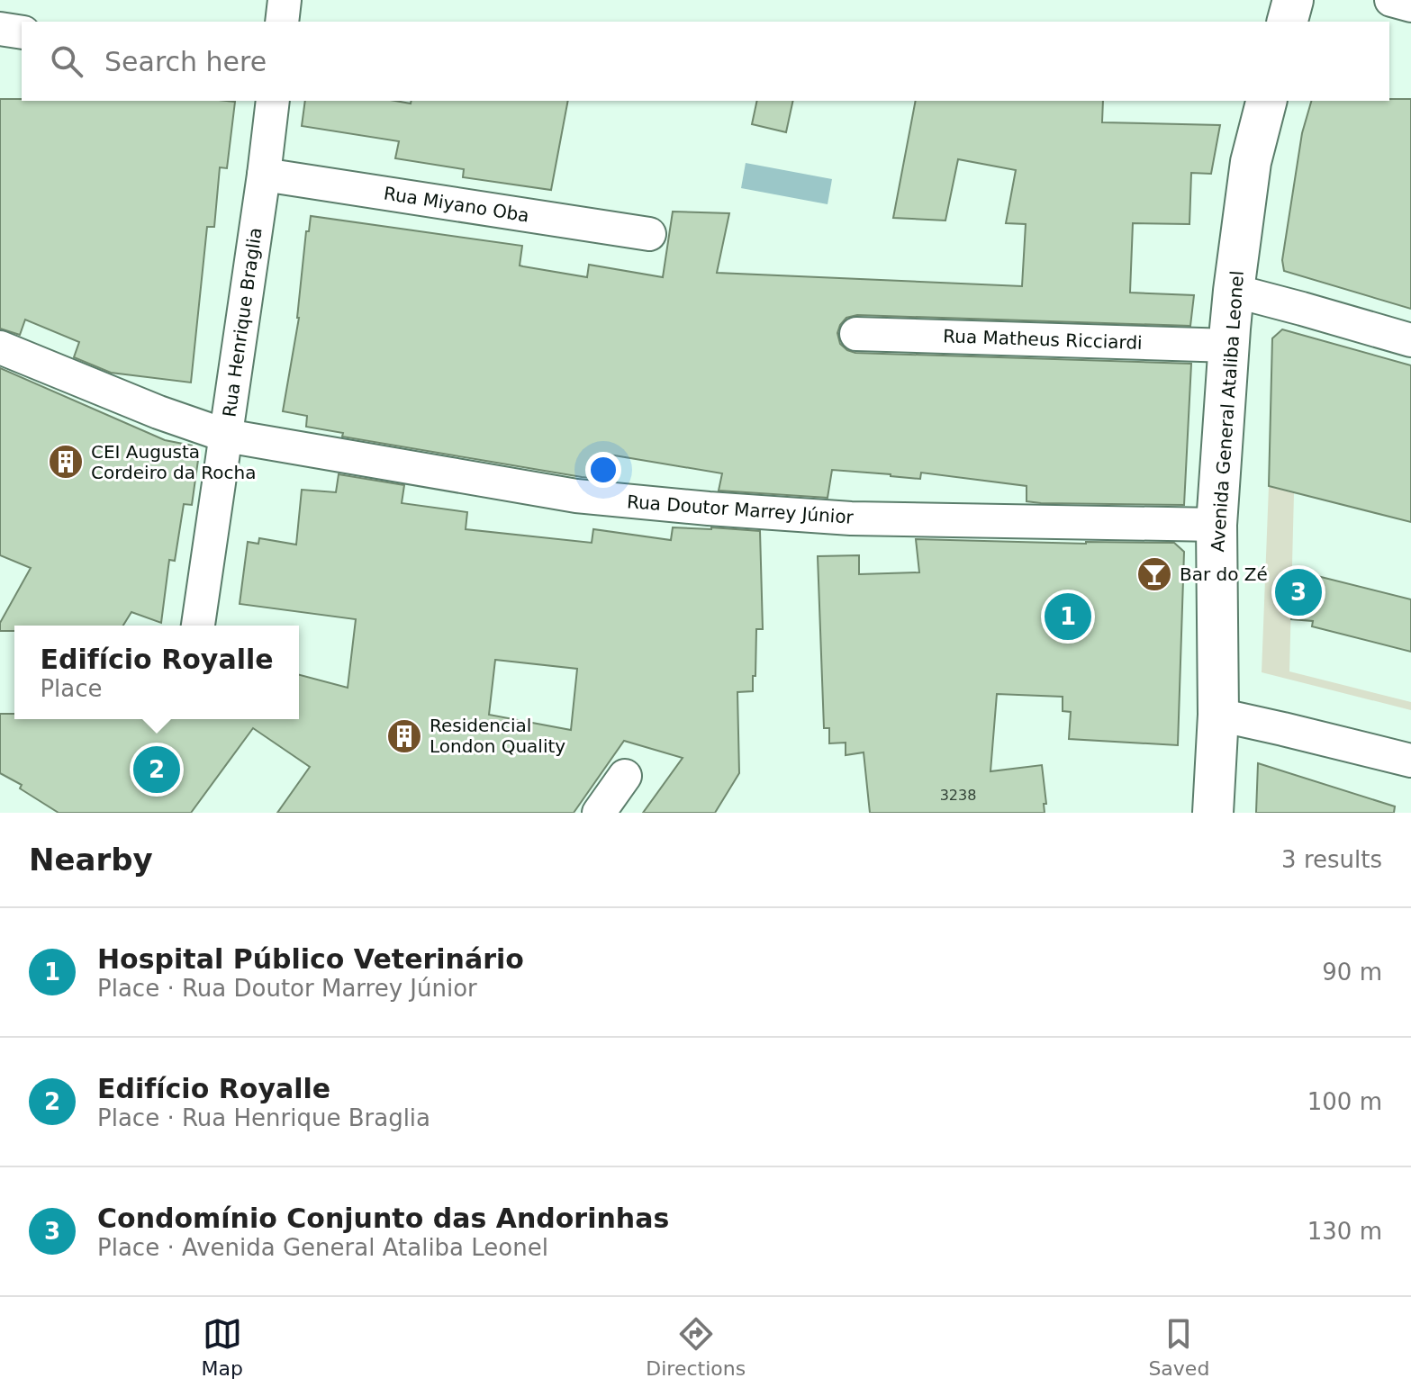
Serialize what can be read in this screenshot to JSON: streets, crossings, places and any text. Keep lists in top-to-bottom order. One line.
{"streets":{"main road":["Avenida General Ataliba Leonel"],"street":["Rua Miyano Oba","Rua Henrique Braglia","Rua Matheus Ricciardi","Rua Doutor Marrey Júnior"]},"crossings":[["Rua Miyano Oba","Rua Henrique Braglia"],["Rua Henrique Braglia","Rua Doutor Marrey Júnior"],["Rua Matheus Ricciardi","Avenida General Ataliba Leonel"],["Avenida General Ataliba Leonel","Rua Doutor Marrey Júnior"]],"places":{"building":["CEI Augusta Cordeiro da Rocha","Residencial London Quality"],"bar":["Bar do Zé"]},"house_numbers":["3238"],"page":{"search":"Search here","pins":["3","1","2"],"popup":["Edifício Royalle","Place"],"heading":["Nearby","3 results"],"list":[{"mark":"1","name":"Hospital Público Veterinário","note":"Place · Rua Doutor Marrey Júnior","value":"90 m"},{"mark":"2","name":"Edifício Royalle","note":"Place · Rua Henrique Braglia","value":"100 m"},{"mark":"3","name":"Condomínio Conjunto das Andorinhas","note":"Place · Avenida General Ataliba Leonel","value":"130 m"}],"nav":["Map","Directions","Saved"]}}
